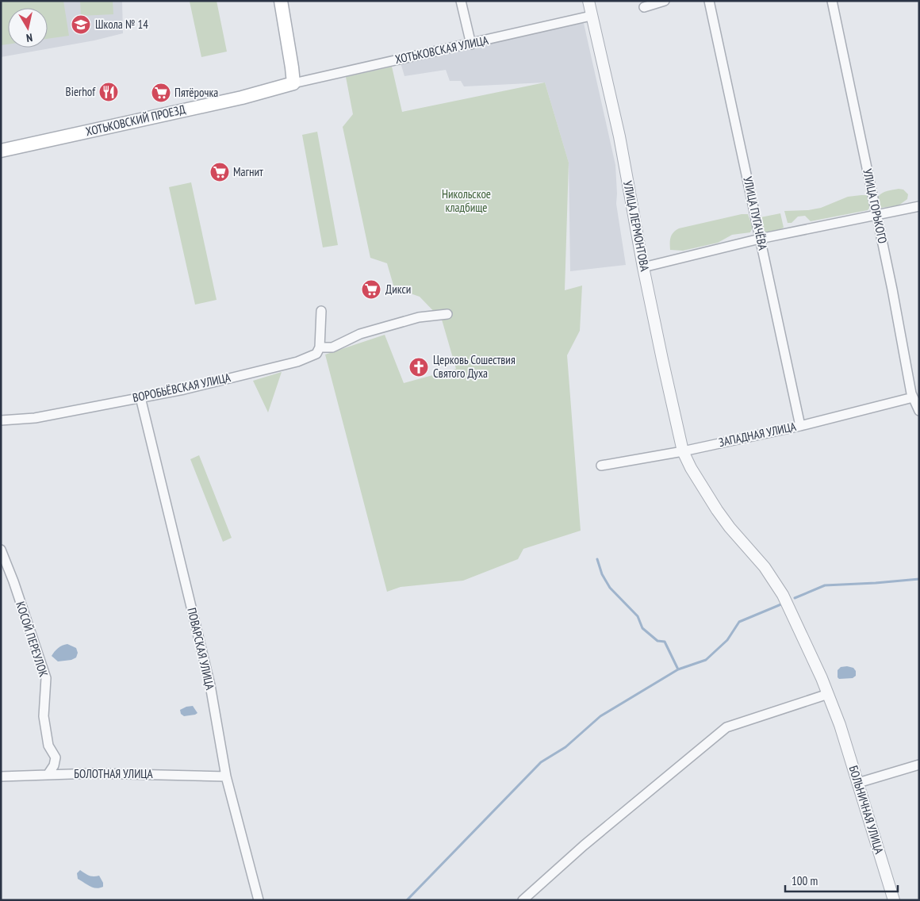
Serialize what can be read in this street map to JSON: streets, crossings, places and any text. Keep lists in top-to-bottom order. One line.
{"streets":{"main road":["ХОТЬКОВСКИЙ ПРОЕЗД"],"street":["ХОТЬКОВСКАЯ УЛИЦА","УЛИЦА ГОРЬКОГО","УЛИЦА ПУГАЧЁВА","УЛИЦА ЛЕРМОНТОВА","ВОРОБЬЁВСКАЯ УЛИЦА","ЗАПАДНАЯ УЛИЦА","КОСОЙ ПЕРЕУЛОК","ПОВАРСКАЯ УЛИЦА","БОЛОТНАЯ УЛИЦА","БОЛЬНИЧНАЯ УЛИЦА"]},"crossings":[["ХОТЬКОВСКАЯ УЛИЦА","ХОТЬКОВСКИЙ ПРОЕЗД"],["ХОТЬКОВСКАЯ УЛИЦА","УЛИЦА ЛЕРМОНТОВА"],["УЛИЦА ГОРЬКОГО","ЗАПАДНАЯ УЛИЦА"],["УЛИЦА ПУГАЧЁВА","ЗАПАДНАЯ УЛИЦА"],["УЛИЦА ЛЕРМОНТОВА","ЗАПАДНАЯ УЛИЦА"],["УЛИЦА ЛЕРМОНТОВА","БОЛЬНИЧНАЯ УЛИЦА"],["ВОРОБЬЁВСКАЯ УЛИЦА","ПОВАРСКАЯ УЛИЦА"],["КОСОЙ ПЕРЕУЛОК","БОЛОТНАЯ УЛИЦА"],["ПОВАРСКАЯ УЛИЦА","БОЛОТНАЯ УЛИЦА"]],"parks":["Никольское кладбище"],"places":{"school or university":["Школа № 14"],"restaurant":["Bierhof"],"supermarket":["Пятёрочка","Магнит","Дикси"],"church":["Церковь Сошествия Святого Духа"]},"scale_bar":"100 m","north":"bottom"}
